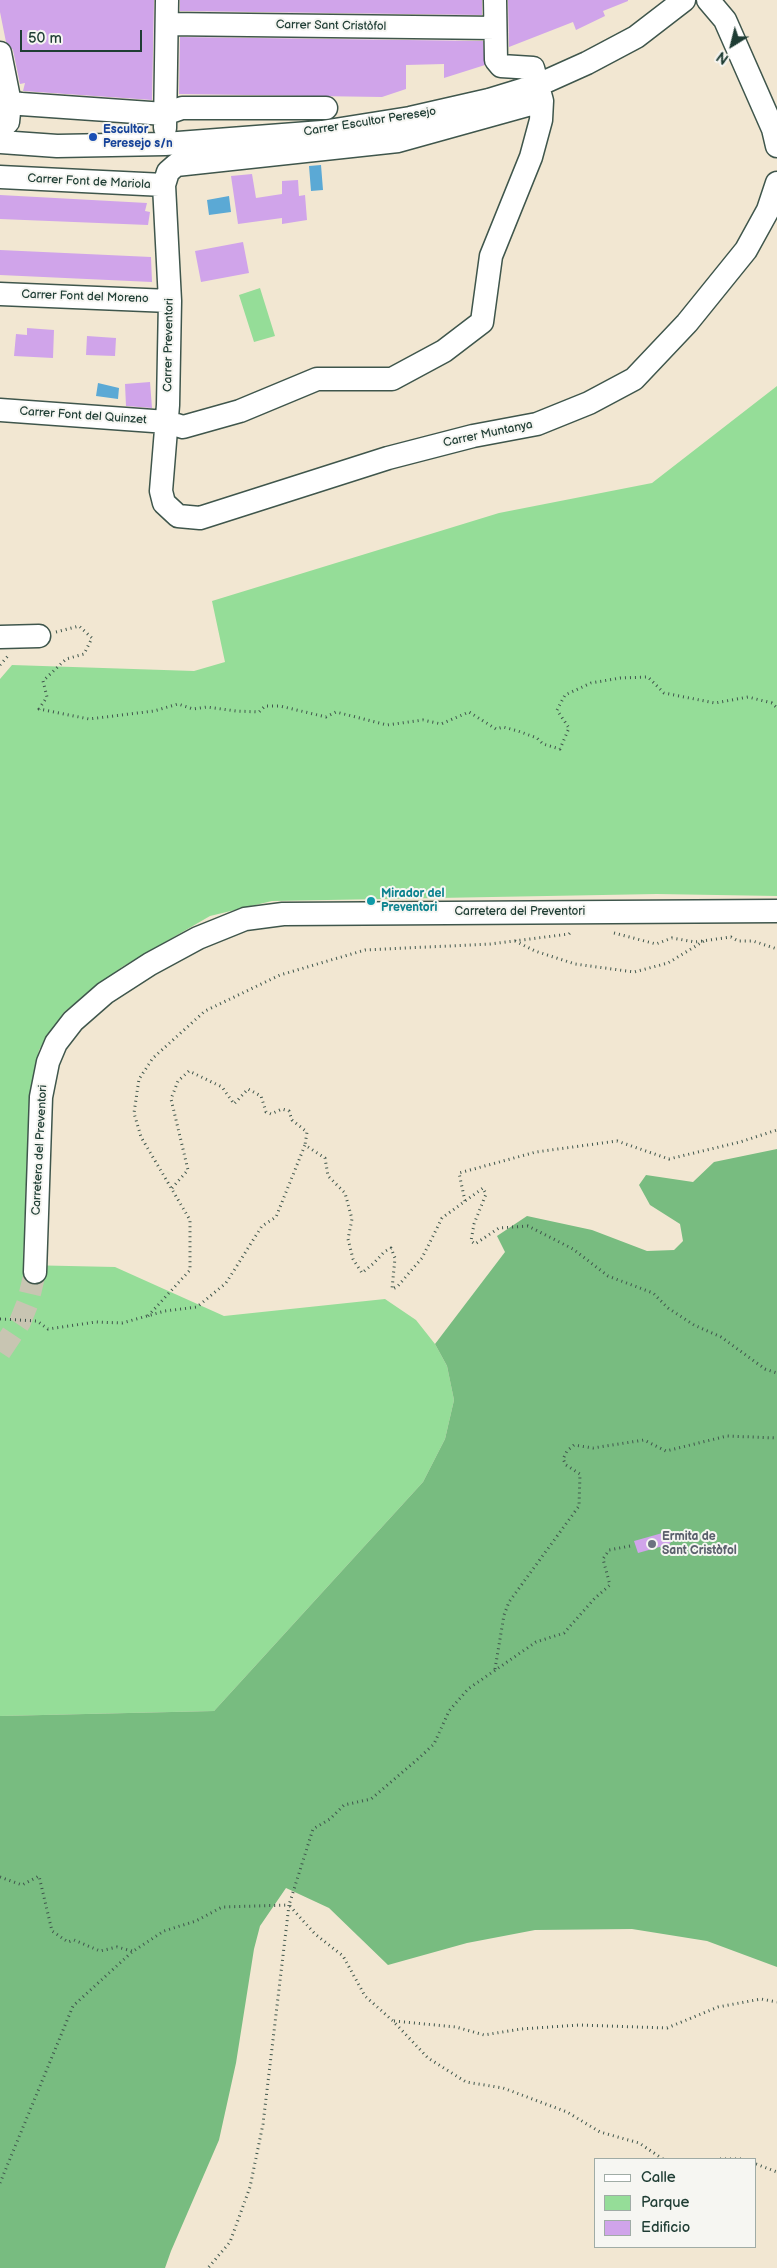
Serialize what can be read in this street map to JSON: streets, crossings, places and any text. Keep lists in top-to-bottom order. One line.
{"streets":{"street":["Carrer Sant Cristòfol","Carrer Escultor Peresejo","Carrer Font de Mariola","Carrer Font del Moreno","Carrer Preventori","Carrer Font del Quinzet","Carrer Muntanya","Carretera del Preventori"]},"crossings":[["Carrer Escultor Peresejo","Carrer Font de Mariola"],["Carrer Escultor Peresejo","Carrer Preventori"],["Carrer Escultor Peresejo","Carrer Font del Quinzet"],["Carrer Font de Mariola","Carrer Preventori"],["Carrer Font del Moreno","Carrer Preventori"],["Carrer Preventori","Carrer Font del Quinzet"],["Carrer Preventori","Carrer Muntanya"]],"places":["Escultor Peresejo s/n","Mirador del Preventori","Ermita de Sant Cristòfol"],"legend":["Calle","Parque","Edificio"],"scale_bar":"50 m","north":"bottom left"}
